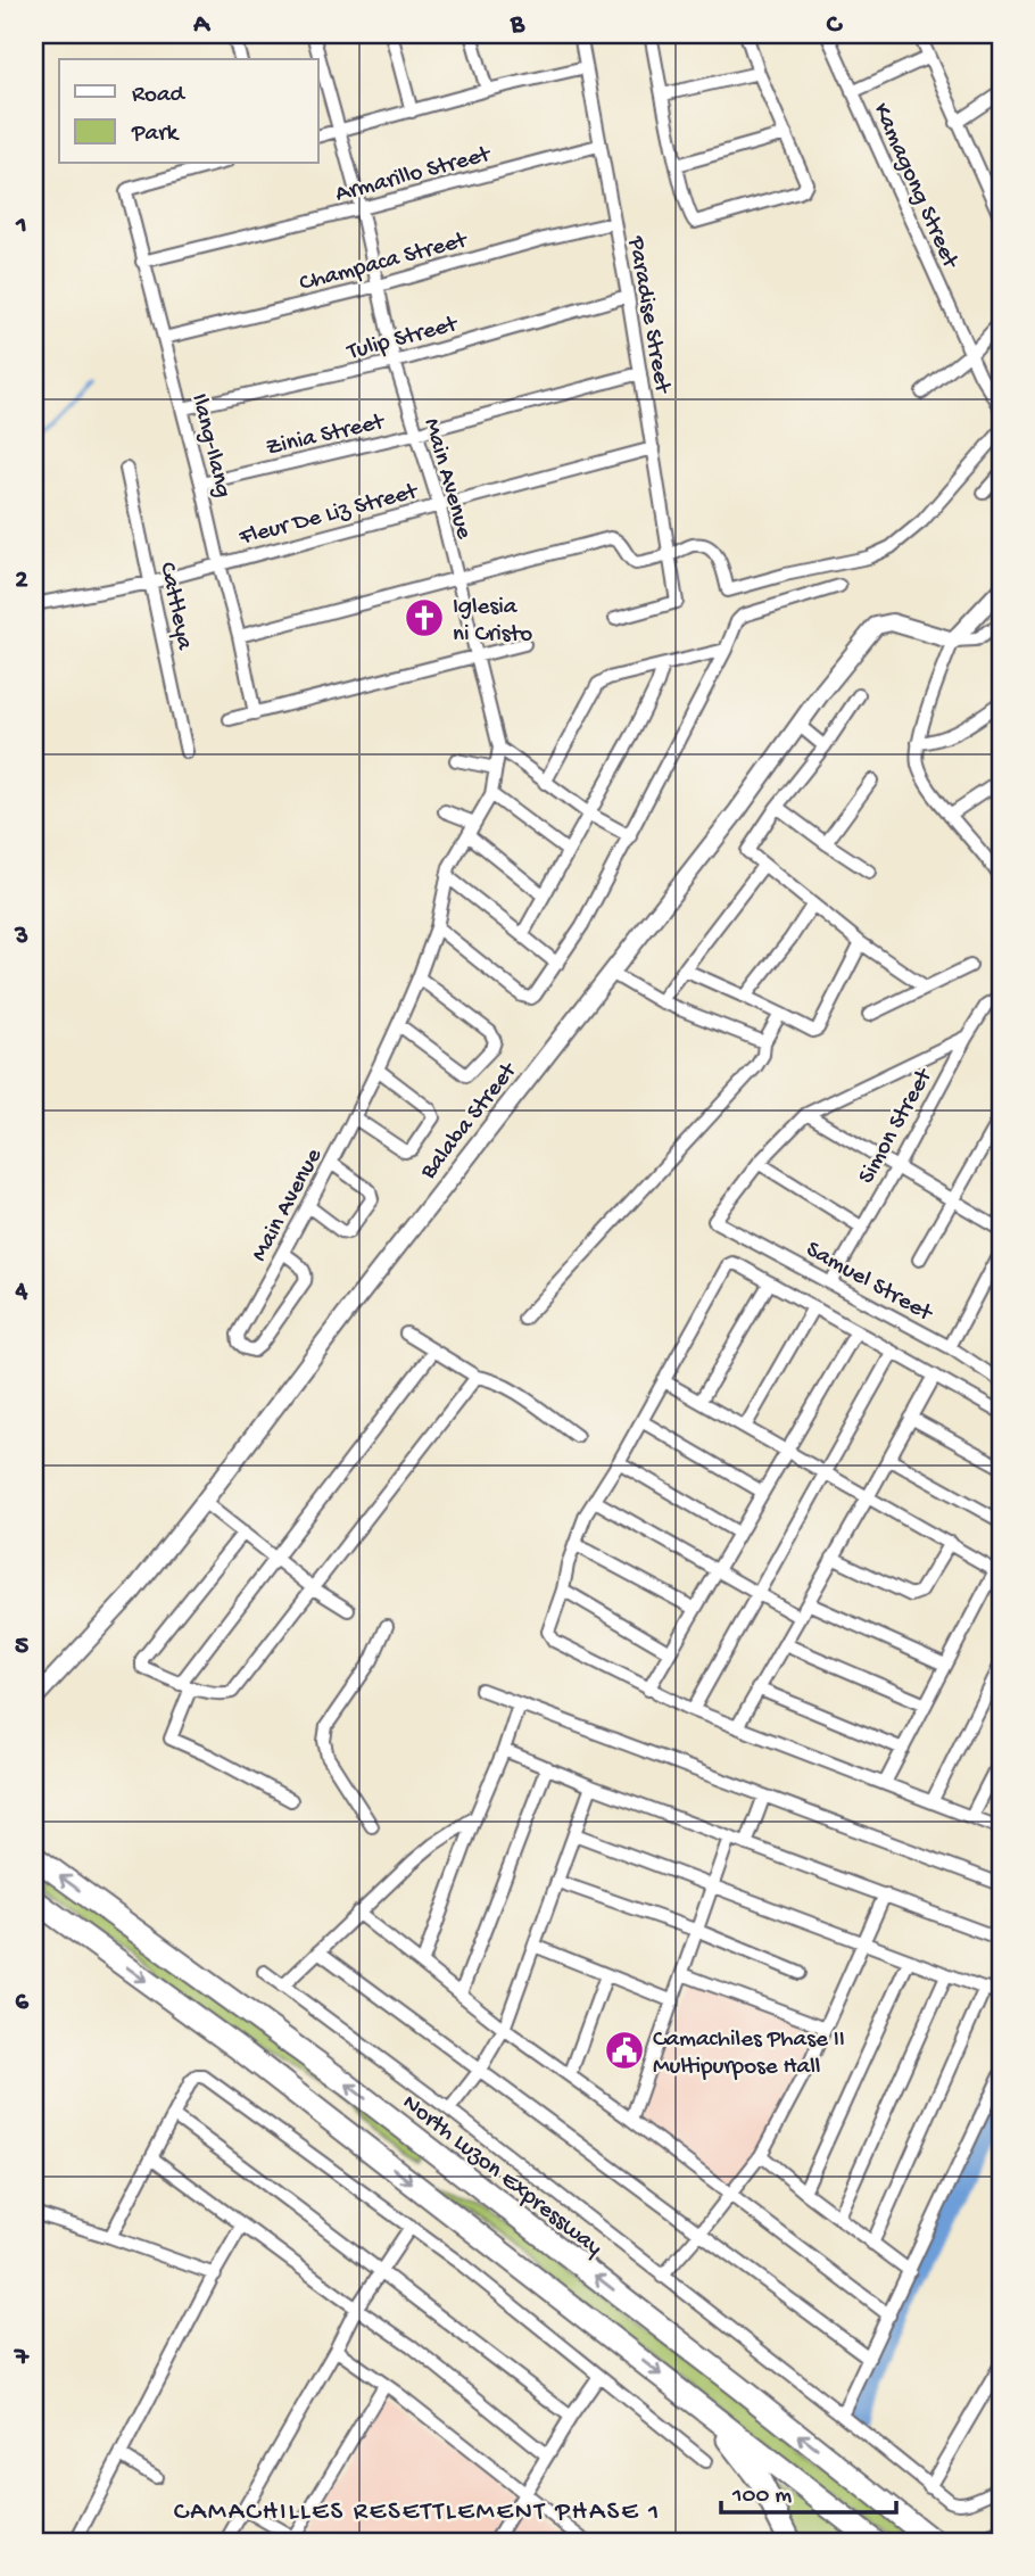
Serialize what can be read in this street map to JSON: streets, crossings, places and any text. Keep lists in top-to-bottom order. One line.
{"streets":{"highway":["North Luzon Expressway"],"street":["Armarillo Street","Kamagong Street","Champaca Street","Paradise Street","Tulip Street","Zinia Street","Ilang-Ilang","Main Avenue","Fleur De Liz Street","Cattleya","Balaba Street","Simon Street","Samuel Street"]},"crossings":[["Armarillo Street","Paradise Street"],["Armarillo Street","Ilang-Ilang"],["Armarillo Street","Main Avenue"],["Champaca Street","Paradise Street"],["Champaca Street","Ilang-Ilang"],["Champaca Street","Main Avenue"],["Paradise Street","Tulip Street"],["Paradise Street","Zinia Street"],["Paradise Street","Fleur De Liz Street"],["Tulip Street","Ilang-Ilang"],["Tulip Street","Main Avenue"],["Zinia Street","Ilang-Ilang"],["Zinia Street","Main Avenue"],["Ilang-Ilang","Fleur De Liz Street"],["Main Avenue","Fleur De Liz Street"],["Fleur De Liz Street","Cattleya"],["Simon Street","Samuel Street"]],"districts":["CAMACHILLES RESETTLEMENT PHASE 1"],"places":{"church":["Iglesia ni Cristo"],"public building":["Camachiles Phase II Multipurpose Hall"]},"legend":["Road","Park"],"scale_bar":"100 m","grid":{"columns":["A","B","C"],"rows":["1","2","3","4","5","6","7"]}}
